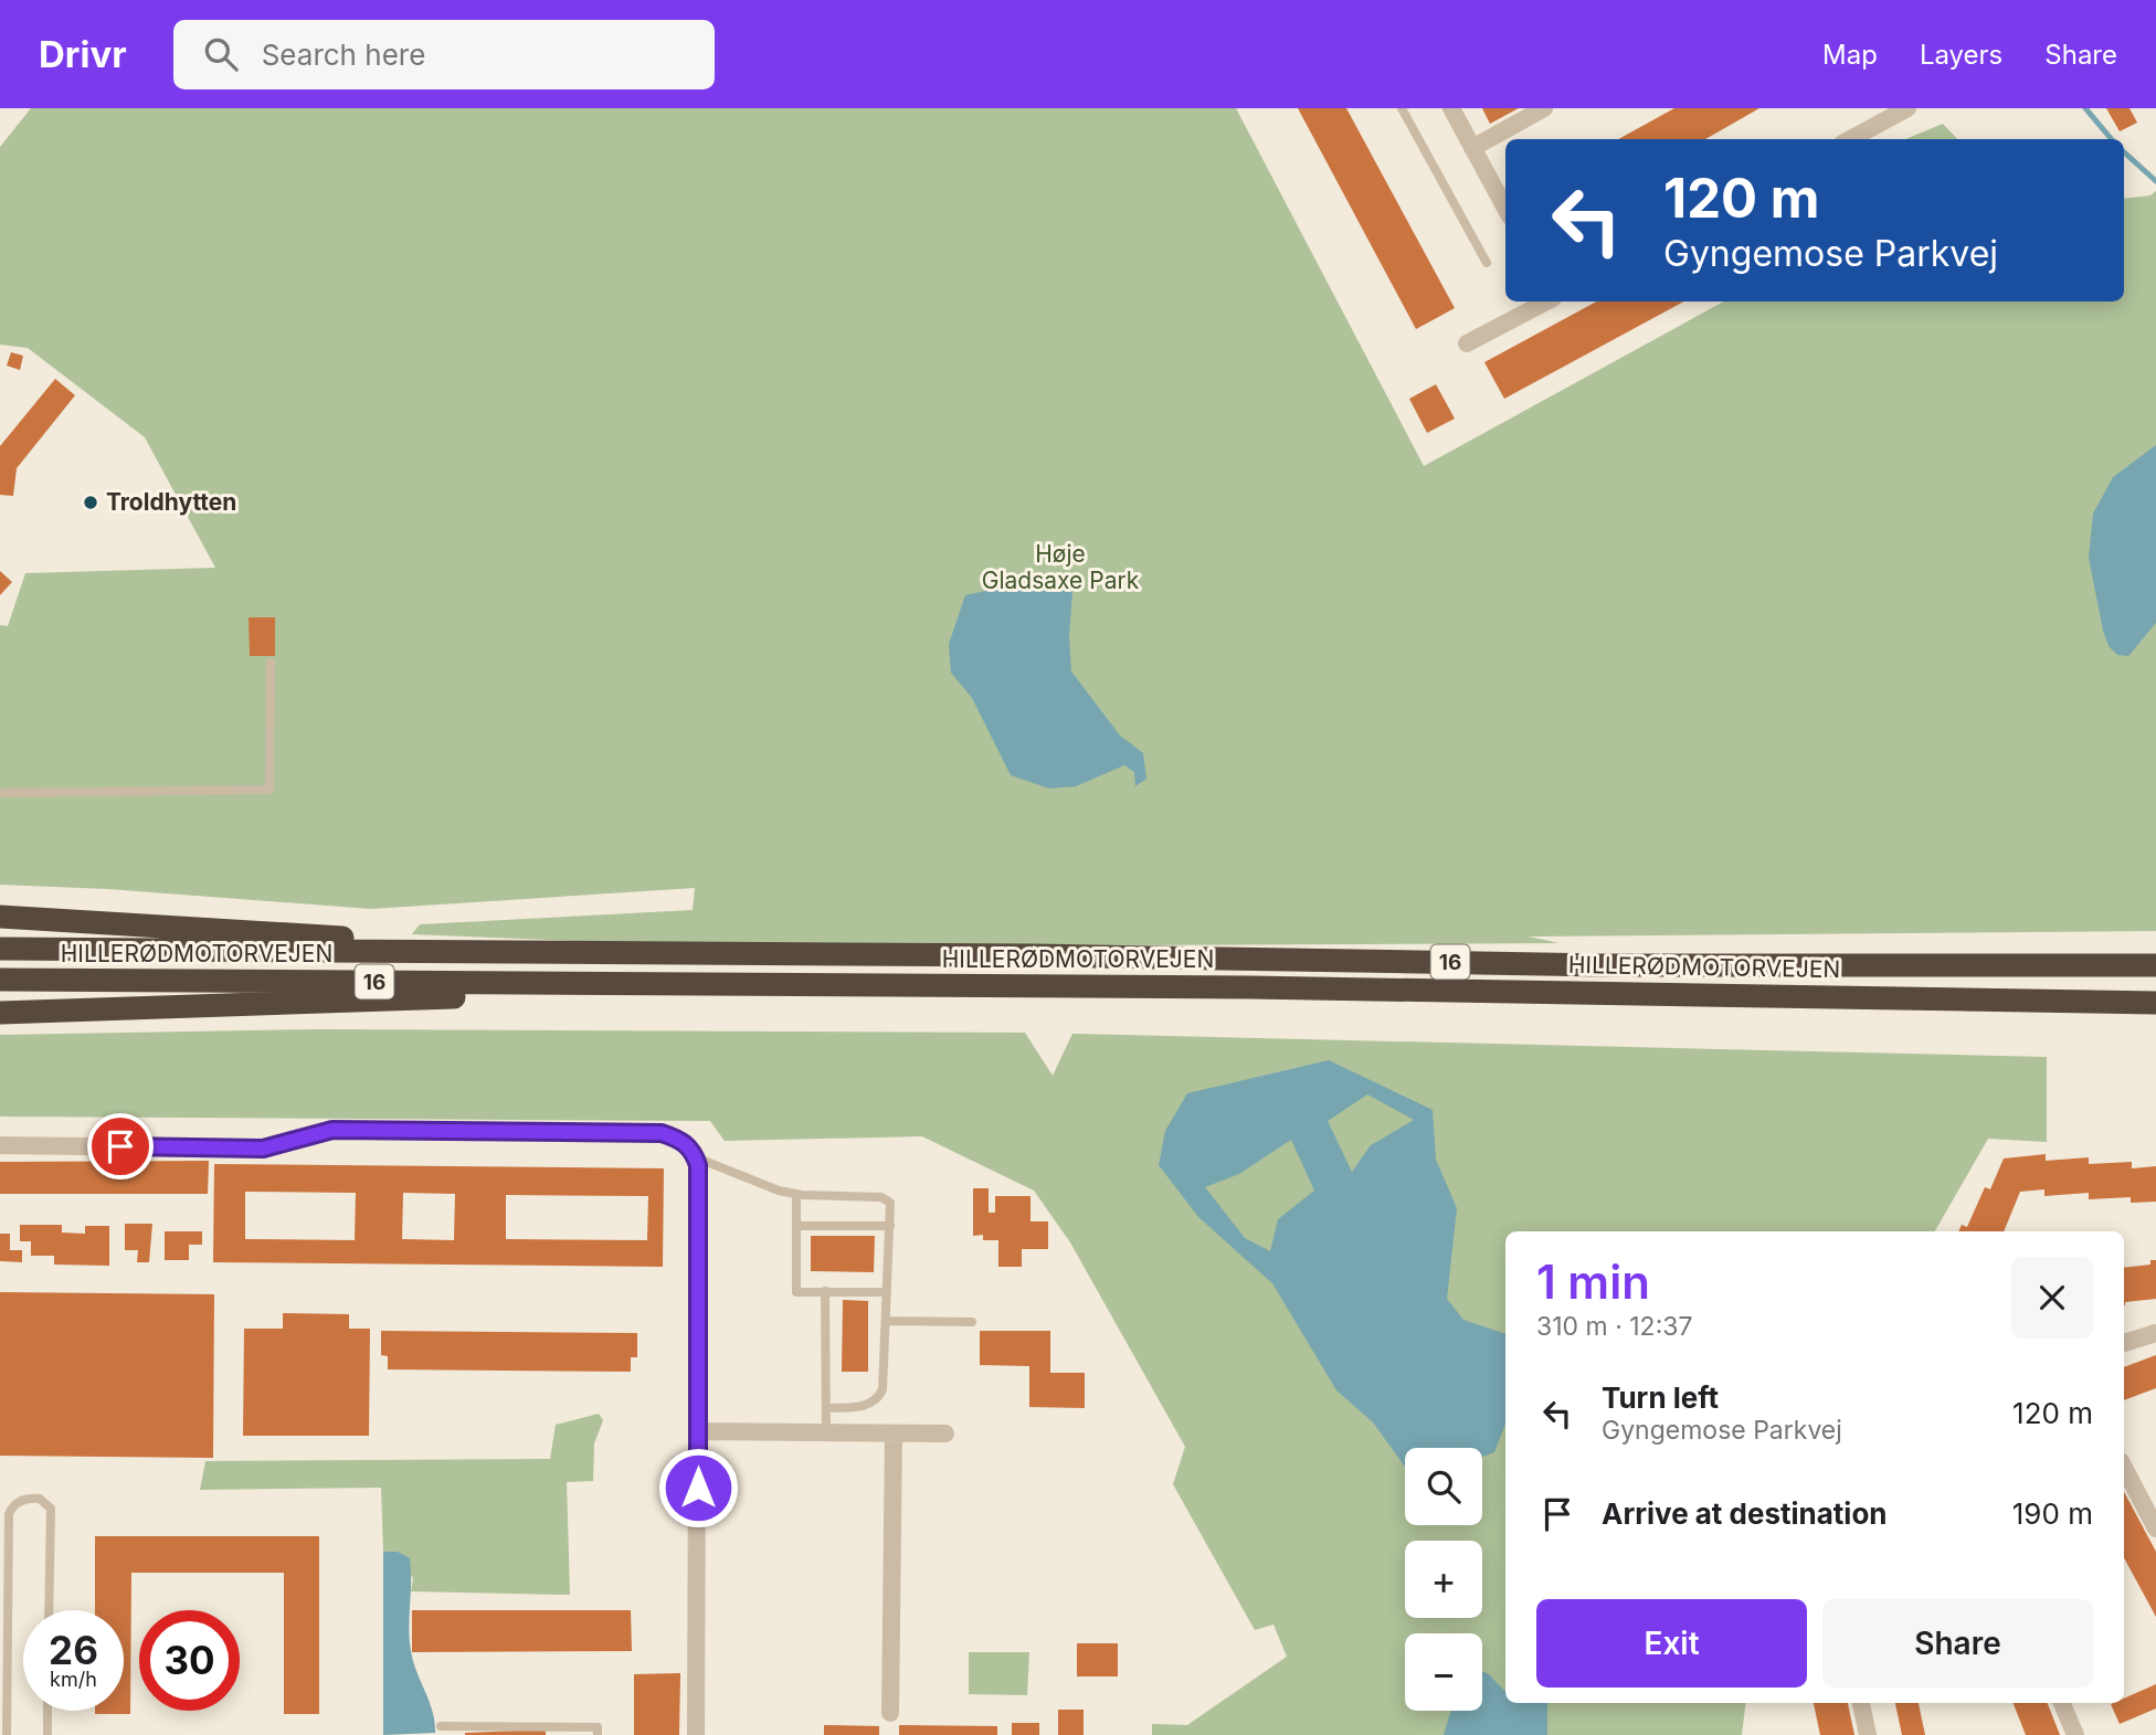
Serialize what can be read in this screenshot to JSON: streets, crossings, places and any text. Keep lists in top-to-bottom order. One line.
{"streets":{"highway":["HILLERØDMOTORVEJEN","16"]},"parks":["Høje Gladsaxe Park"],"places":["Troldhytten"],"page":{"header":"Drivr","search":"Search here","nav":["Map","Layers","Share"],"turn":["120 m","Gyngemose Parkvej"],"heading":["1 min","310 m · 12:37"],"list":[{"name":"Turn left","note":"Gyngemose Parkvej","value":"120 m"},{"name":"Arrive at destination","value":"190 m"}],"map_buttons":["+","−"],"buttons":["Exit","Share"],"speed":"26 km/h","limit":"30"}}
